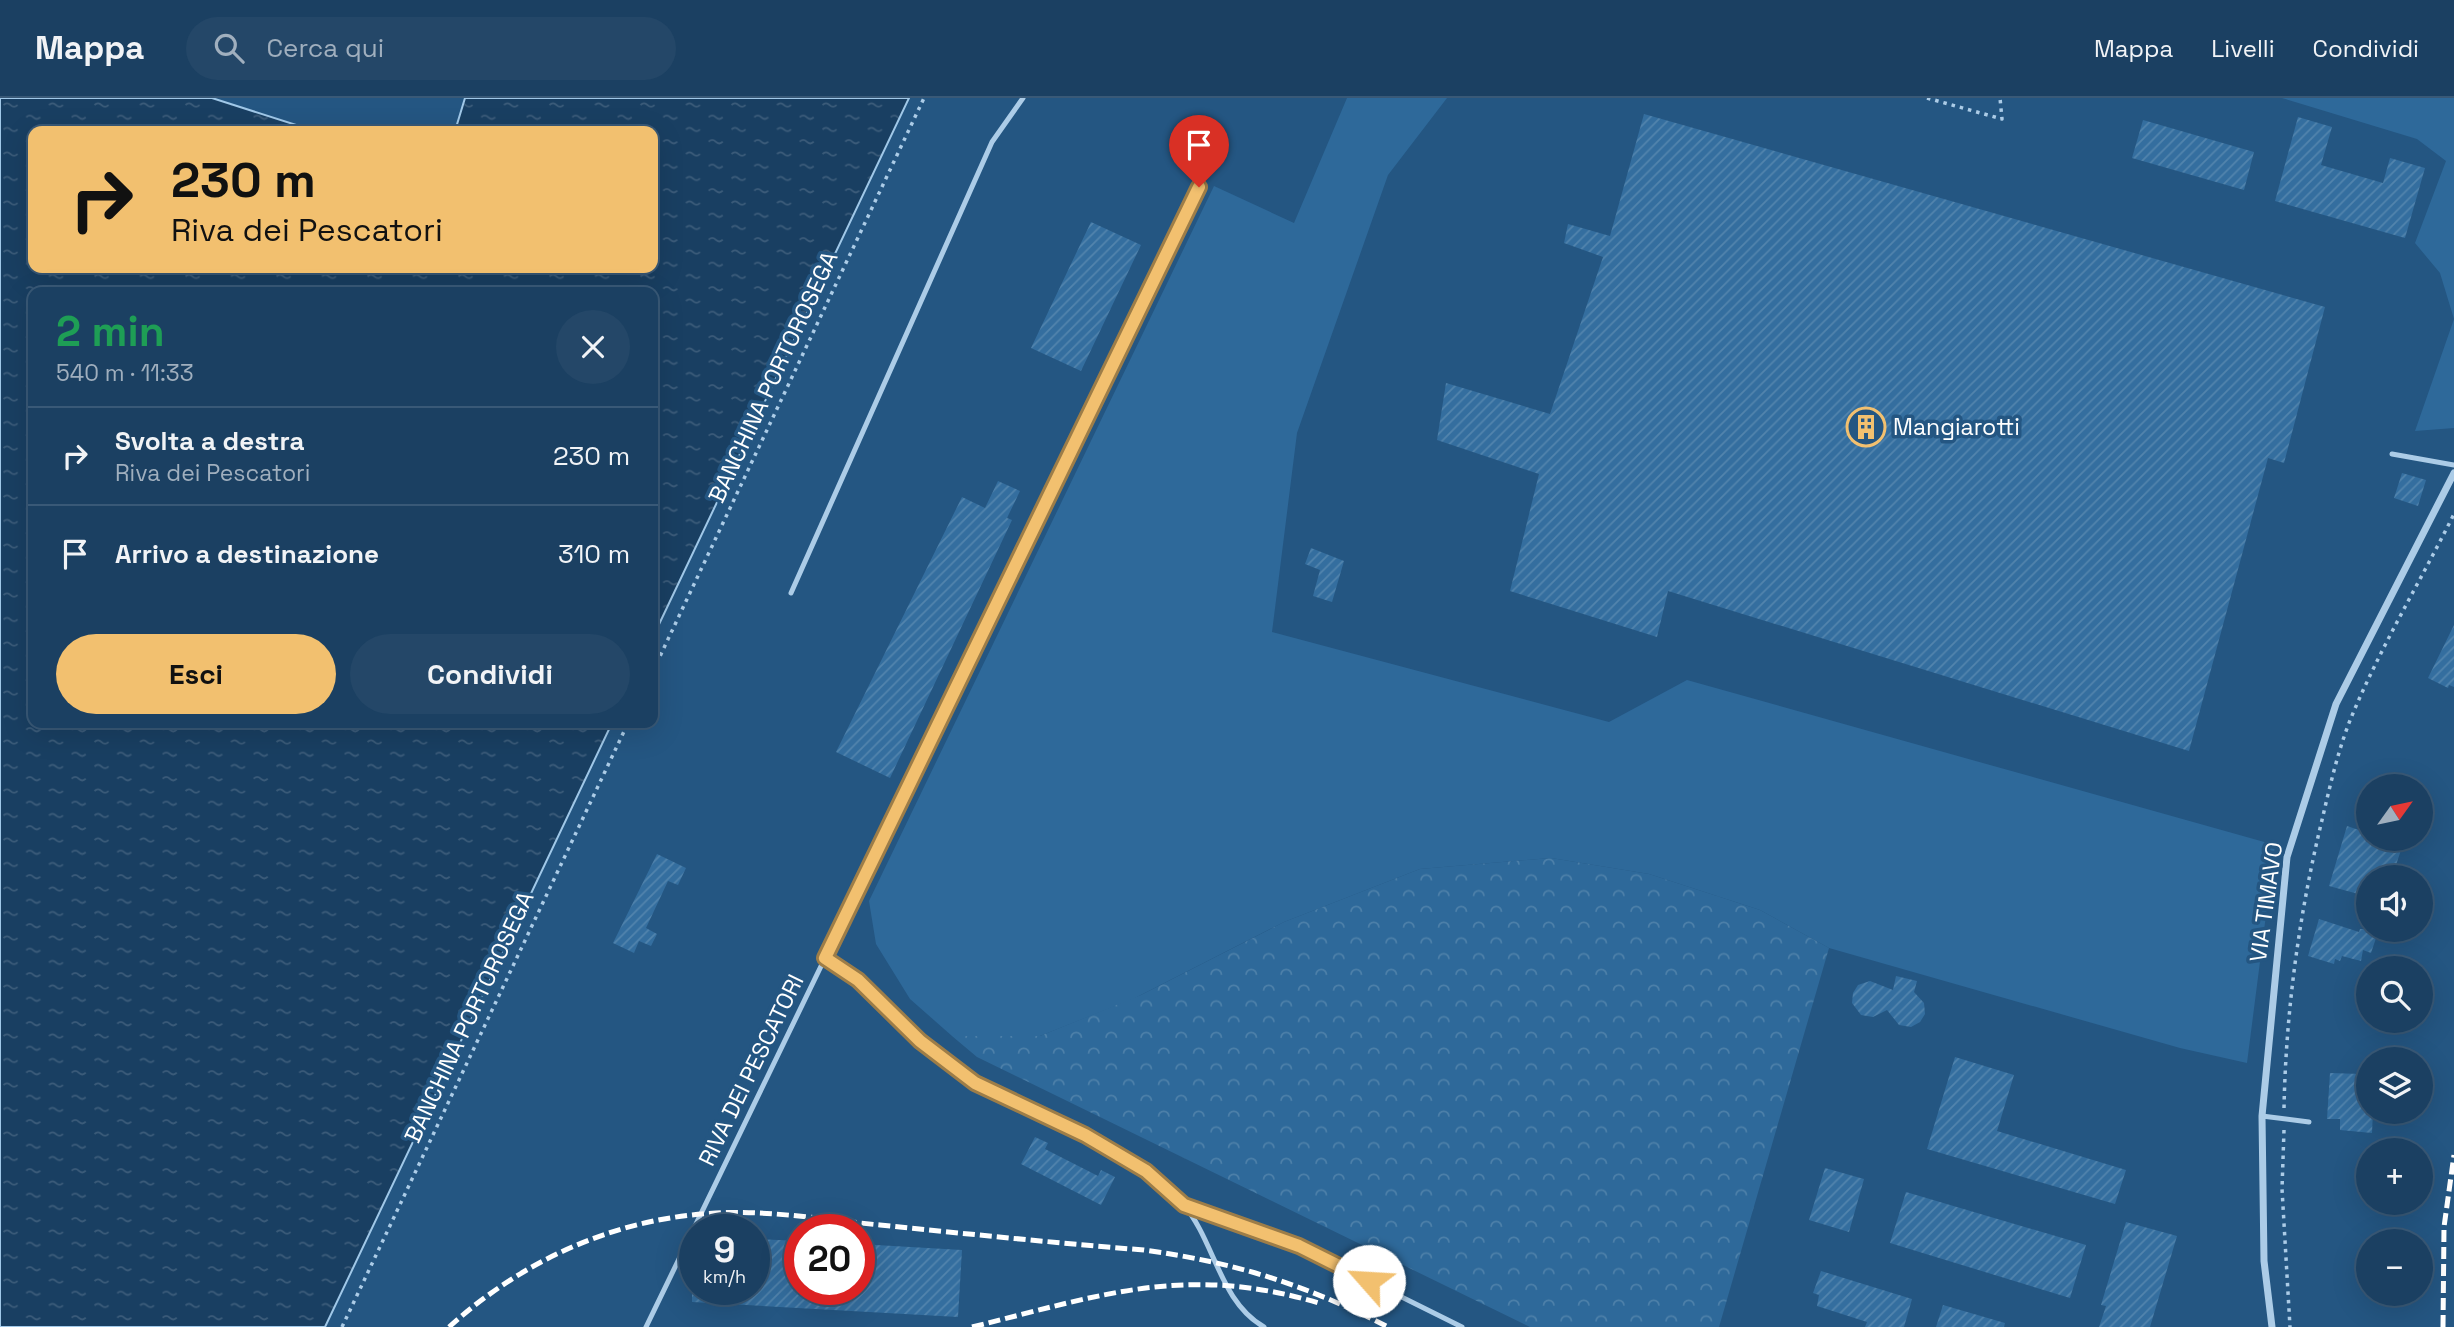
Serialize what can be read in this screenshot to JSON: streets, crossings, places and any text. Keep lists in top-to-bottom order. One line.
{"streets":{"street":["VIA TIMAVO"],"lane":["RIVA DEI PESCATORI"],"path":["BANCHINA PORTOROSEGA"]},"places":{"building":["Mangiarotti"]},"north":"top right","page":{"header":"Mappa","search":"Cerca qui","nav":["Mappa","Livelli","Condividi"],"turn":["230 m","Riva dei Pescatori"],"heading":["2 min","540 m · 11:33"],"list":[{"name":"Svolta a destra","note":"Riva dei Pescatori","value":"230 m"},{"name":"Arrivo a destinazione","value":"310 m"}],"buttons":["Esci","Condividi"],"map_buttons":["+","−"],"speed":"9 km/h","limit":"20"}}
